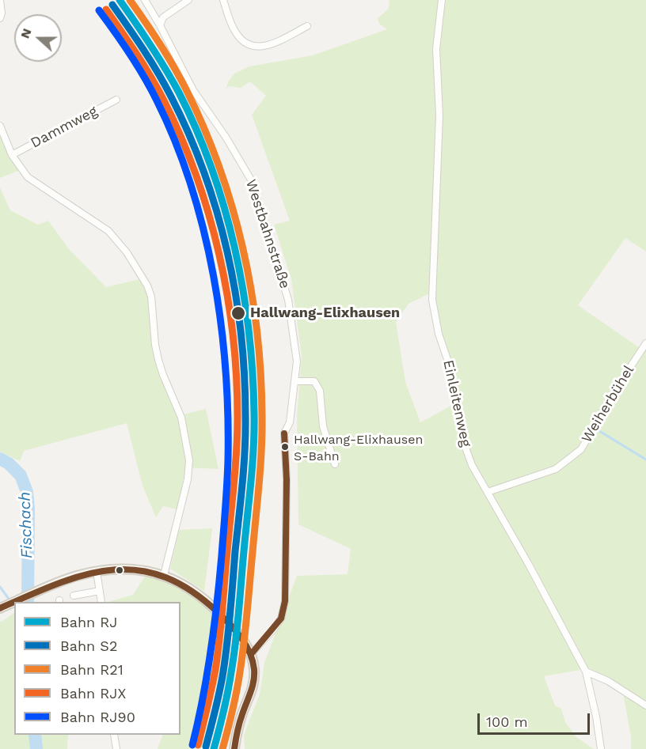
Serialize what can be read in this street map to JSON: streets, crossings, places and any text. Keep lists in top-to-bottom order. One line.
{"streets":{"street":["Dammweg","Westbahnstraße","Einleitenweg","Weiherbühel"]},"crossings":[["Einleitenweg","Weiherbühel"]],"water":["Fischach"],"places":["Hallwang-Elixhausen","Hallwang-Elixhausen S-Bahn"],"lines":["rail line RJ","rail line R21","rail line S2","rail line RJX","rail line RJ90"],"legend":["Bahn RJ","Bahn S2","Bahn R21","Bahn RJX","Bahn RJ90"],"scale_bar":"100 m","north":"left"}
